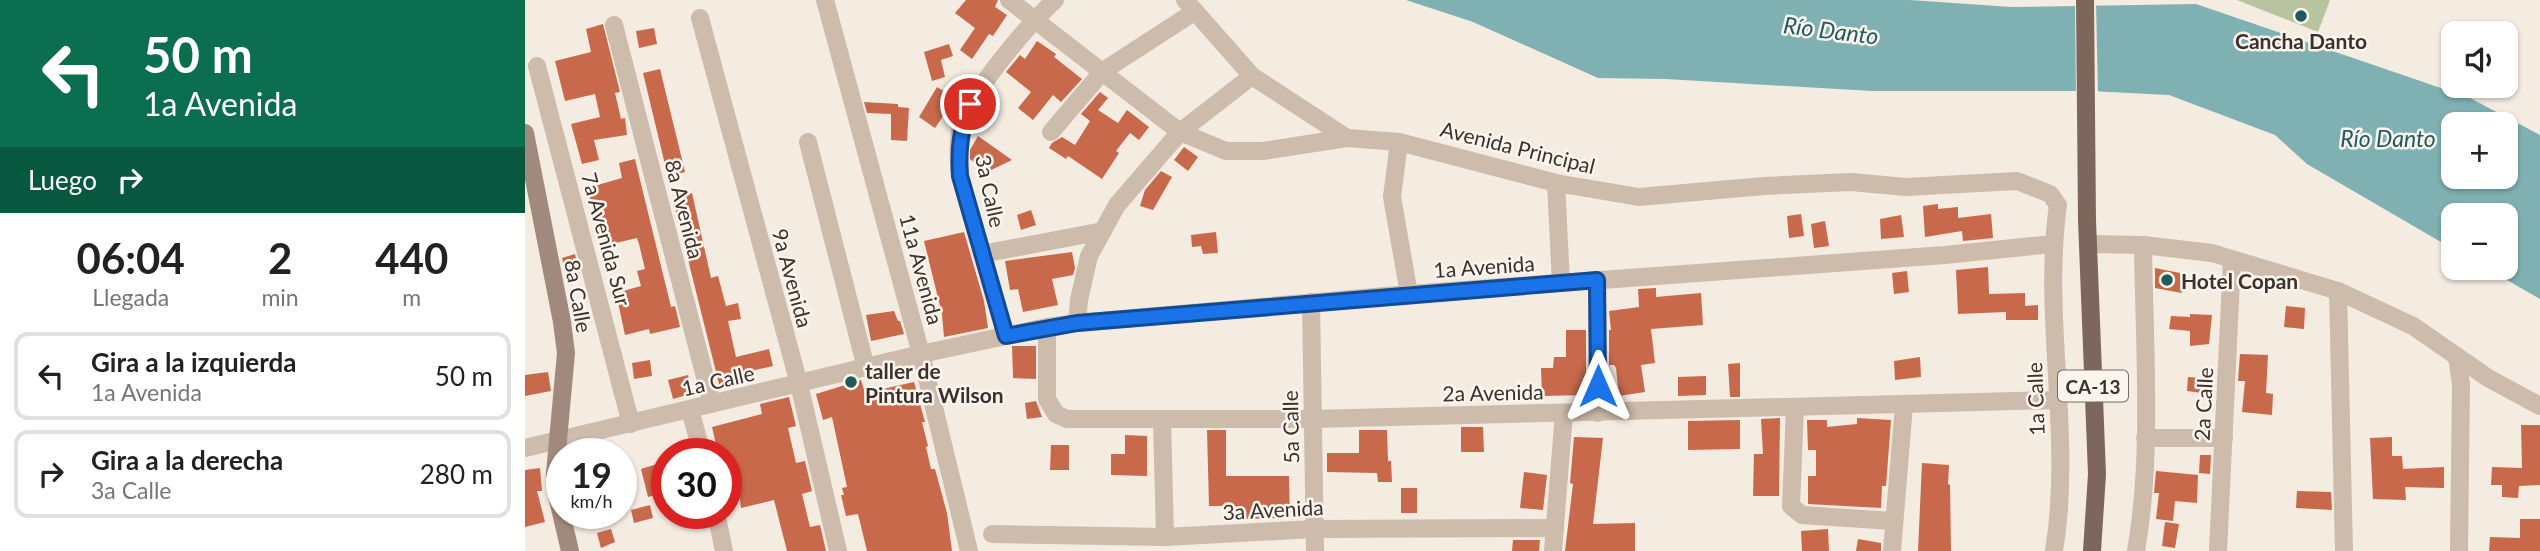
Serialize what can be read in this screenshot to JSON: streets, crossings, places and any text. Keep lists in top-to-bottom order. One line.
{"streets":{"main road":["CA-13"],"street":["Avenida Principal","3a Calle","8a Avenida","7a Avenida Sur","1a Avenida","11a Avenida","9a Avenida","8a Calle","1a Calle","2a Avenida","2a Calle","5a Calle","3a Avenida"]},"crossings":[["Avenida Principal","3a Calle"],["Avenida Principal","1a Calle"],["3a Calle","1a Avenida"],["8a Avenida","1a Calle"],["7a Avenida Sur","1a Calle"],["1a Avenida","11a Avenida"],["1a Avenida","1a Calle"],["1a Avenida","2a Avenida"],["1a Avenida","5a Calle"],["11a Avenida","1a Calle"],["9a Avenida","1a Calle"],["1a Calle","2a Avenida"],["2a Avenida","5a Calle"],["5a Calle","3a Avenida"]],"water":["Río Danto"],"places":["Cancha Danto","Hotel Copan","taller de Pintura Wilson"],"page":{"turn":["50 m","1a Avenida"],"map_buttons":["+","−"],"then":"Luego","eta":["06:04","Llegada","2","min","440","m"],"list":[{"name":"Gira a la izquierda","note":"1a Avenida","value":"50 m"},{"name":"Gira a la derecha","note":"3a Calle","value":"280 m"}],"speed":"19 km/h","limit":"30"}}
